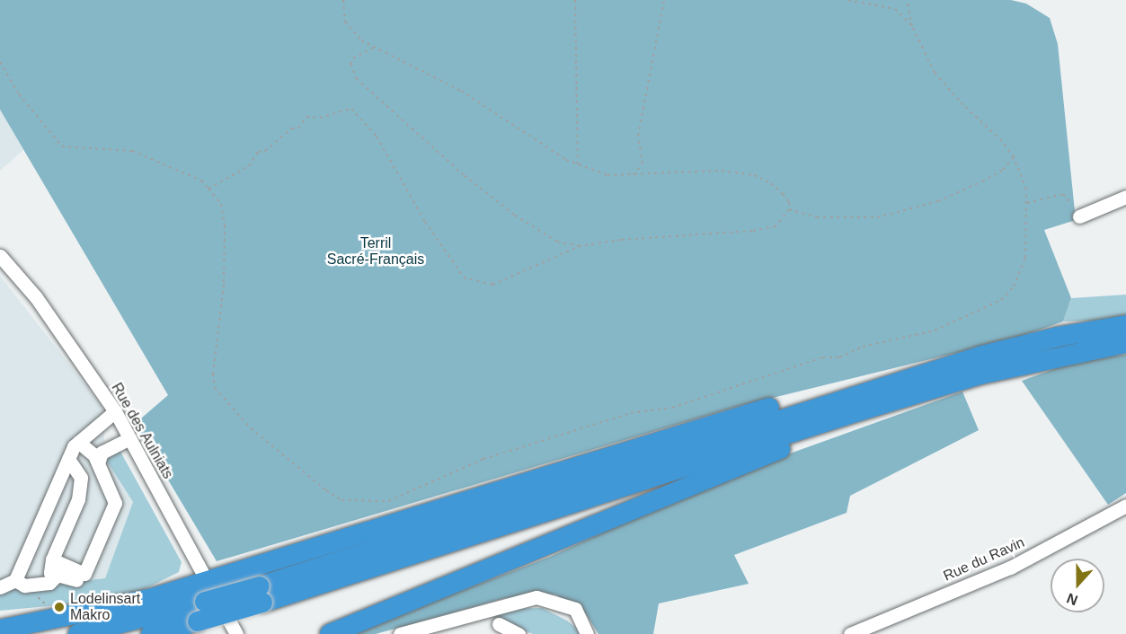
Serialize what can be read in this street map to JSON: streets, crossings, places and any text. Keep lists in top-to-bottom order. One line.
{"streets":{"street":["Rue des Aulniats","Rue du Ravin"]},"parks":["Terril Sacré-Français"],"places":["Lodelinsart Makro"],"north":"bottom"}
